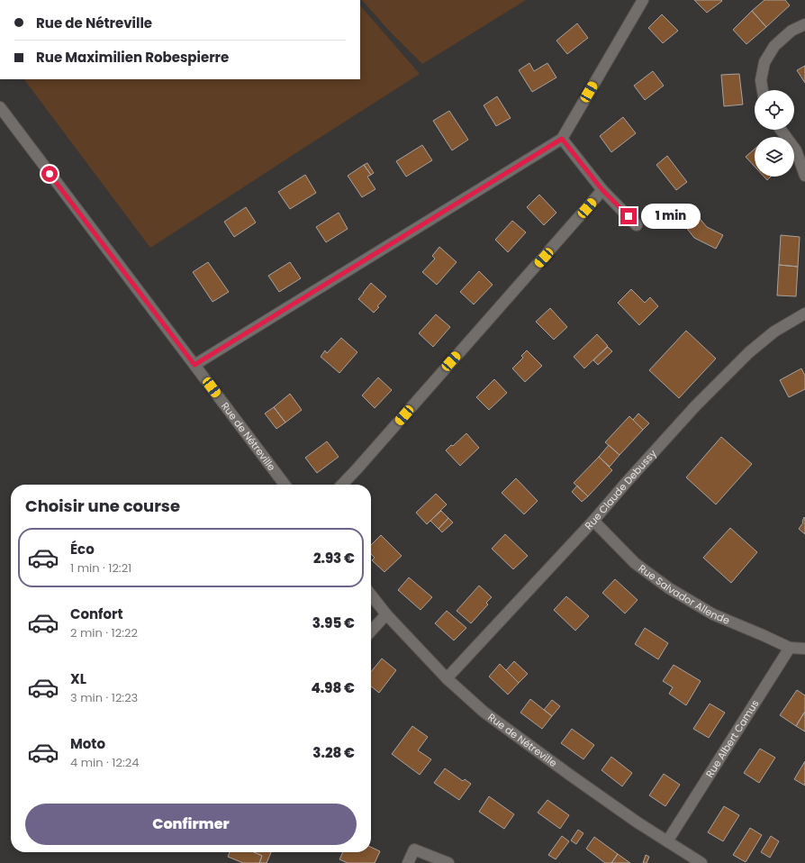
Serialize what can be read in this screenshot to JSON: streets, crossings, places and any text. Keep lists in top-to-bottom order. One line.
{"streets":{"street":["Rue de Nétreville","Rue Claude Debussy","Rue Salvador Allende","Rue Albert Camus"]},"crossings":[["Rue de Nétreville","Rue Claude Debussy"],["Rue de Nétreville","Rue Albert Camus"],["Rue Claude Debussy","Rue Salvador Allende"],["Rue Salvador Allende","Rue Albert Camus"]],"page":{"banner":["Rue de Nétreville","Rue Maximilien Robespierre"],"bubble":"1 min","heading":"Choisir une course","list":[{"name":"Éco","note":"1 min · 12:21","value":"2.93 €"},{"name":"Confort","note":"2 min · 12:22","value":"3.95 €"},{"name":"XL","note":"3 min · 12:23","value":"4.98 €"},{"name":"Moto","note":"4 min · 12:24","value":"3.28 €"}],"buttons":"Confirmer"}}
